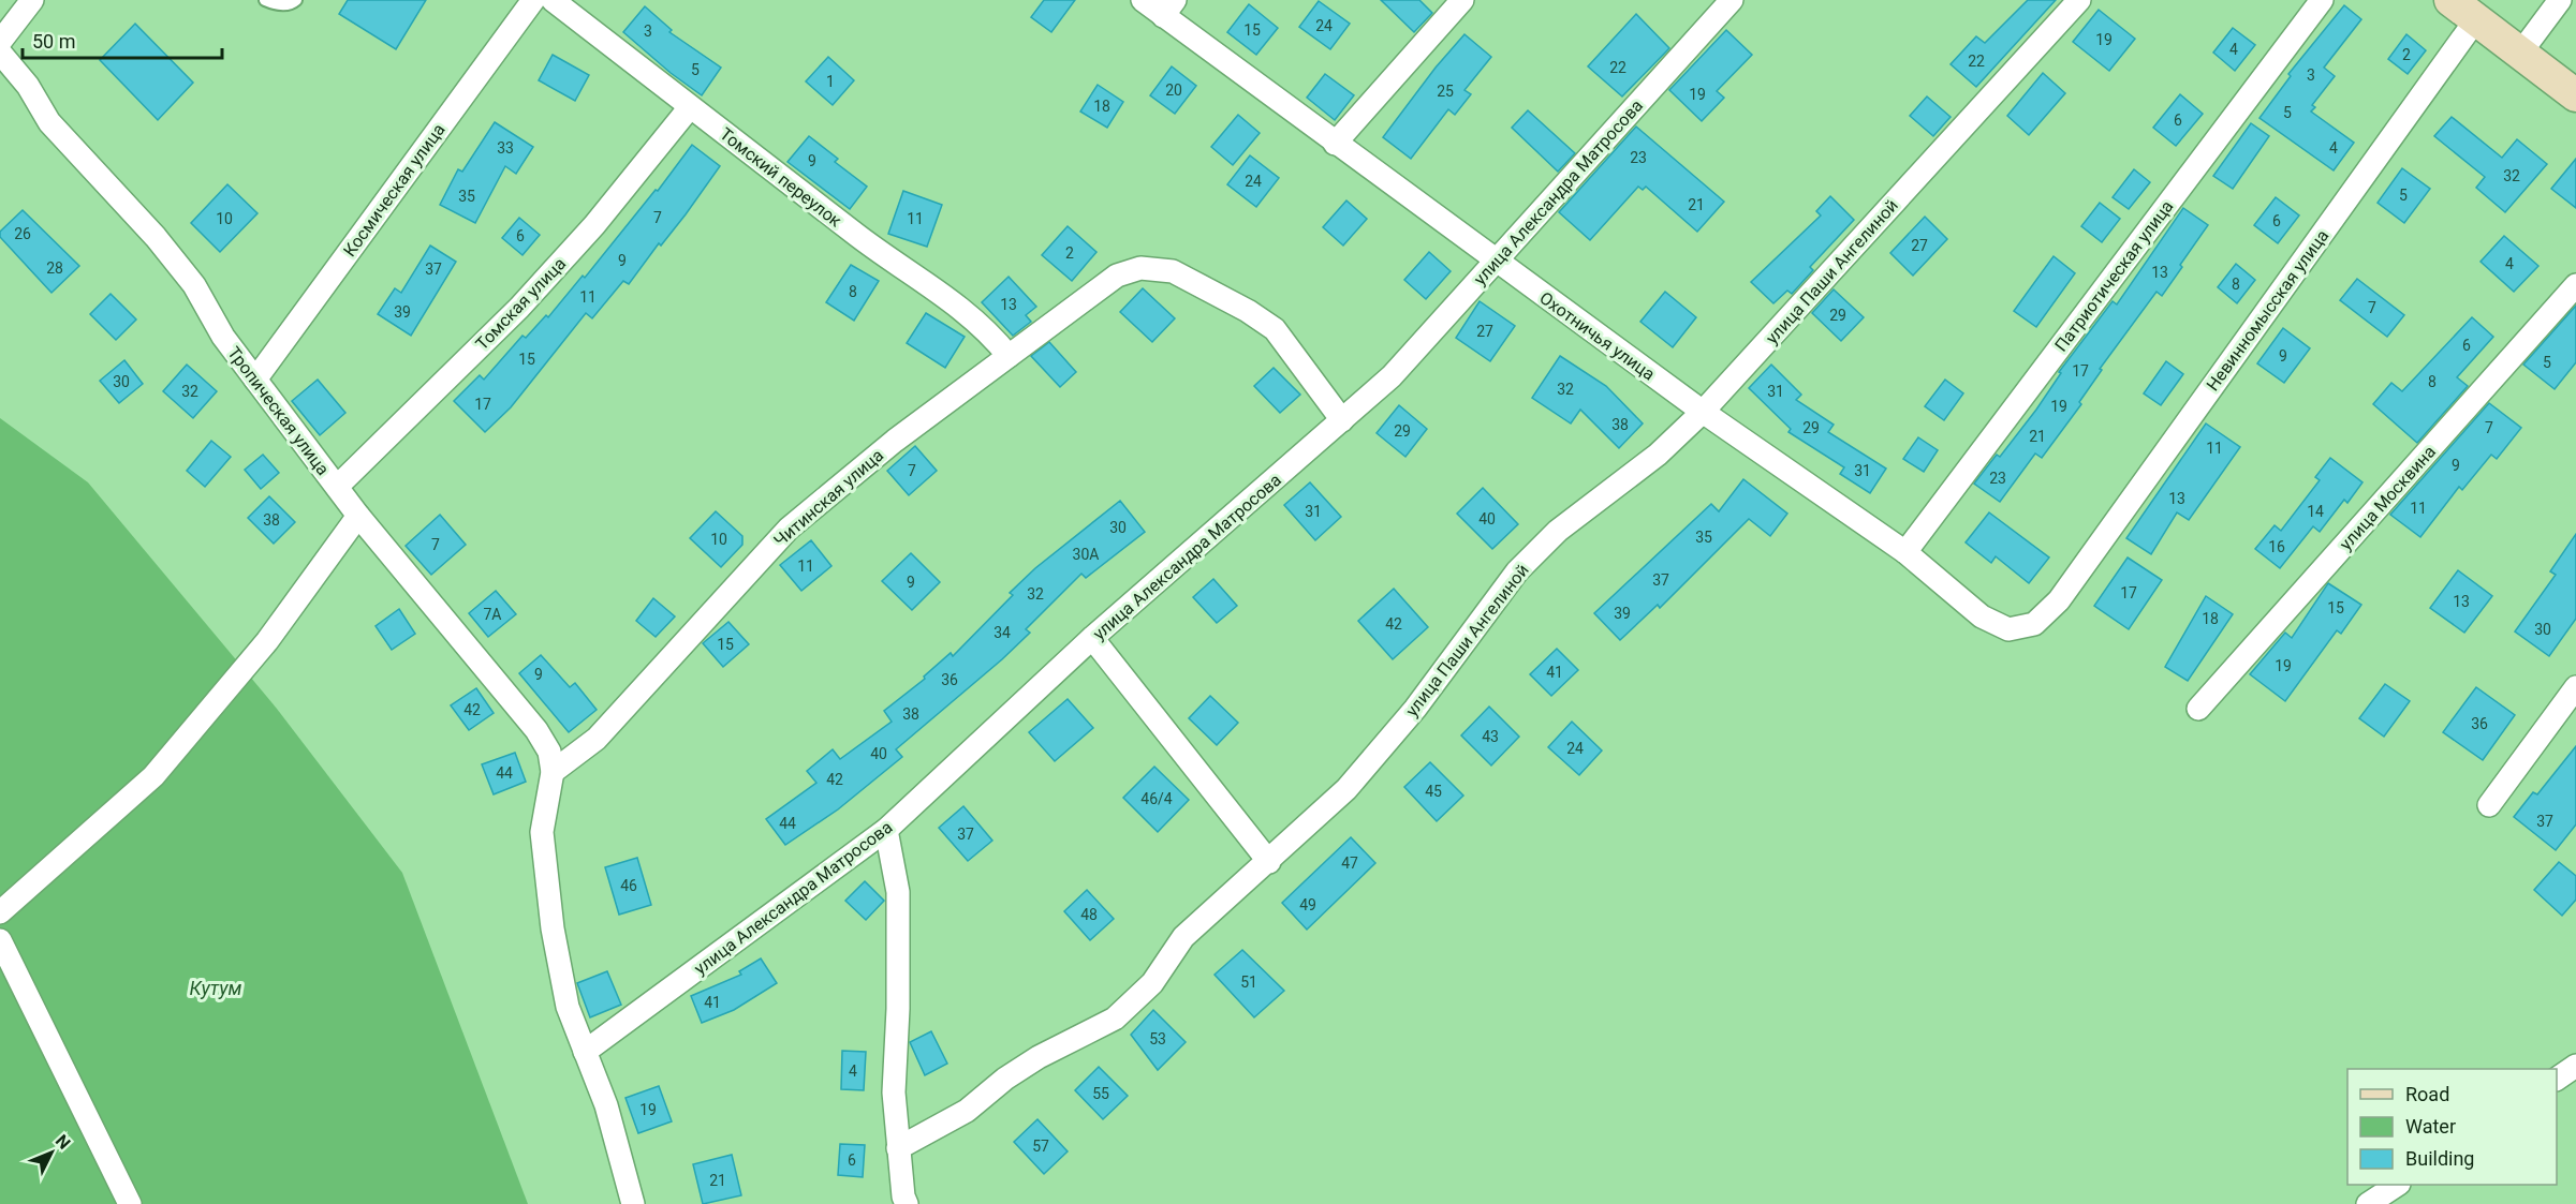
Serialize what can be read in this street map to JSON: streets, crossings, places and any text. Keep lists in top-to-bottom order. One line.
{"streets":{"street":["Томский переулок","Космическая улица","улица Александра Матросова","улица Паши Ангелиной","Патриотическая улица","Томская улица","Невинномысская улица","Охотничья улица","Тропическая улица","Читинская улица","улица Москвина"]},"crossings":[["Томский переулок","Томская улица"],["Томский переулок","Читинская улица"],["Космическая улица","Тропическая улица"],["улица Александра Матросова","Охотничья улица"],["улица Александра Матросова","Читинская улица"],["улица Паши Ангелиной","Охотничья улица"],["Патриотическая улица","Охотничья улица"],["Томская улица","Тропическая улица"],["Невинномысская улица","Охотничья улица"],["Тропическая улица","Читинская улица"]],"water":["Кутум"],"house_numbers":["24","15","3","19","4","2","22","22","5","3","1","20","25","19","18","5","6","33","4","23","9","32","24","5","35","21","7","10","11","6","26","6","27","2","9","4","28","37","13","8","8","11","13","7","39","29","27","6","9","15","5","17","30","8","32","32","31","17","19","38","29","7","29","21","11","9","7","31","23","13","11","31","14","40","38","30","35","10","7","16","30А","11","37","9","17","32","13","15","39","7А","18","42","30","34","15","19","41","9","36","42","38","36","43","24","40","44","42","45","46/4","37","44","37","47","46","49","48","51","41","53","4","55","19","57","6","21"],"legend":["Road","Water","Building"],"scale_bar":"50 m","north":"top right"}
